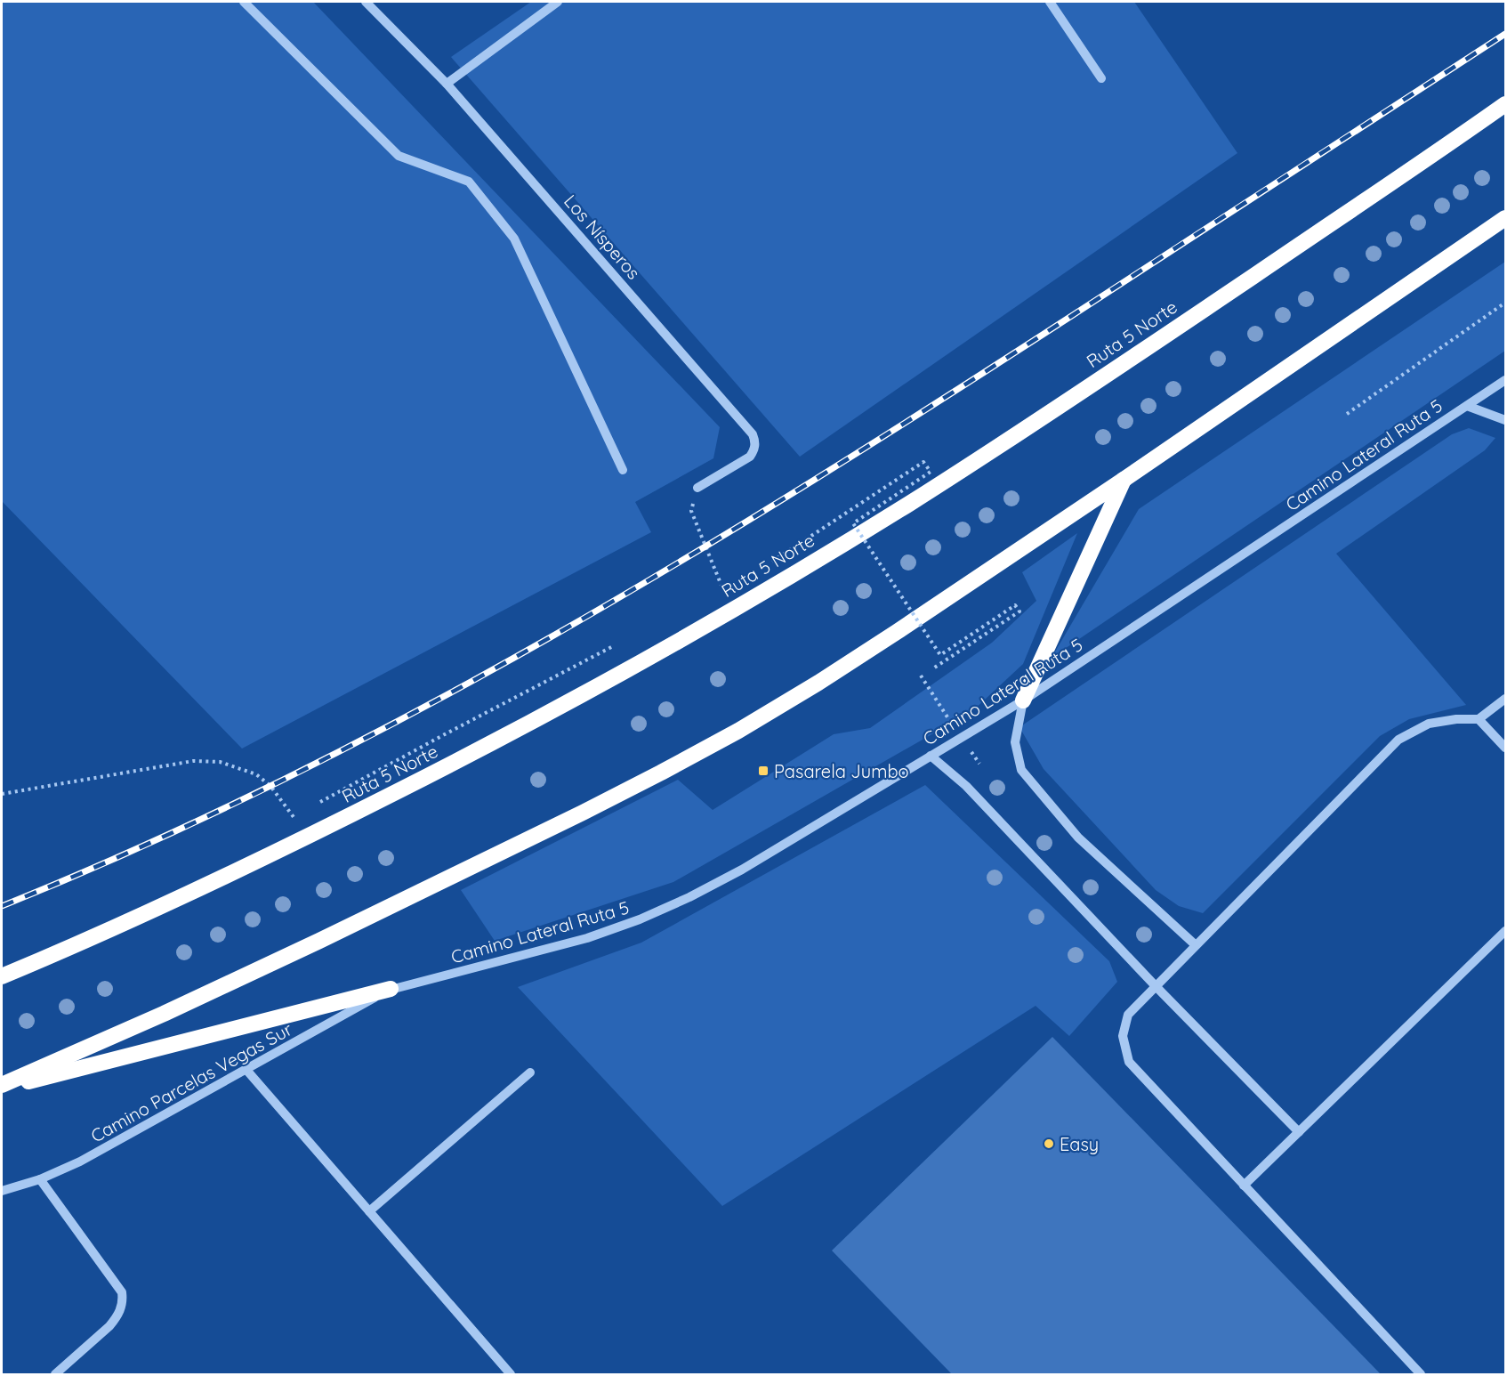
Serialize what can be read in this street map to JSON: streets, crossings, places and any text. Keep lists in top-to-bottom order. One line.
{"streets":{"highway":["Ruta 5 Norte"],"street":["Los Nísperos","Camino Lateral Ruta 5","Camino Parcelas Vegas Sur"]},"crossings":[["Camino Lateral Ruta 5","Camino Parcelas Vegas Sur"]],"places":{"transit":["Pasarela Jumbo"],"other":["Easy"]}}
